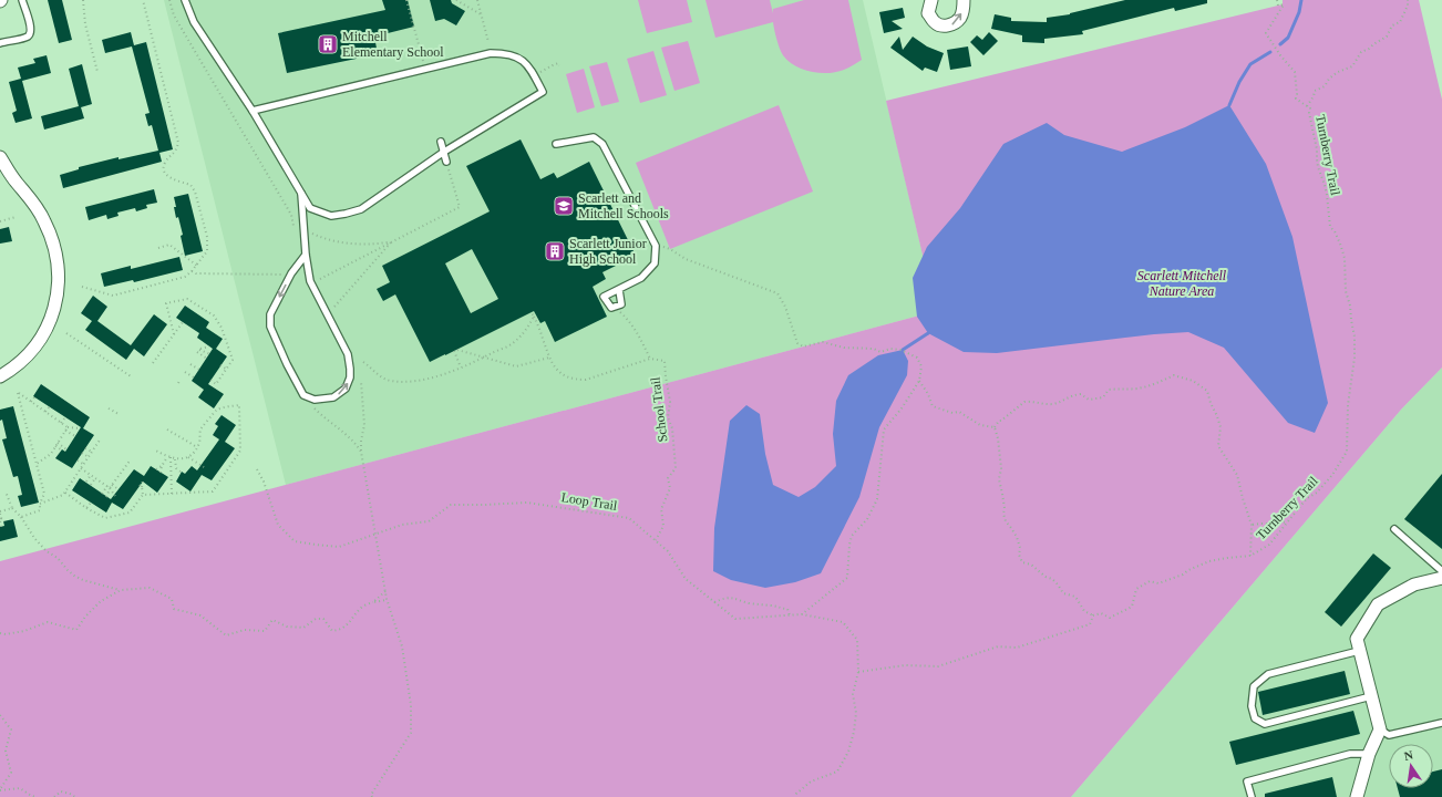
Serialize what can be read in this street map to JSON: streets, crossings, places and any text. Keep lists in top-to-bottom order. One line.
{"streets":{"path":["Turnberry Trail","School Trail","Loop Trail"]},"crossings":[["School Trail","Loop Trail"]],"parks":["Scarlett Mitchell Nature Area"],"places":{"building":["Mitchell Elementary School","Scarlett Junior High School"],"school or university":["Scarlett and Mitchell Schools"]},"north":"top"}
